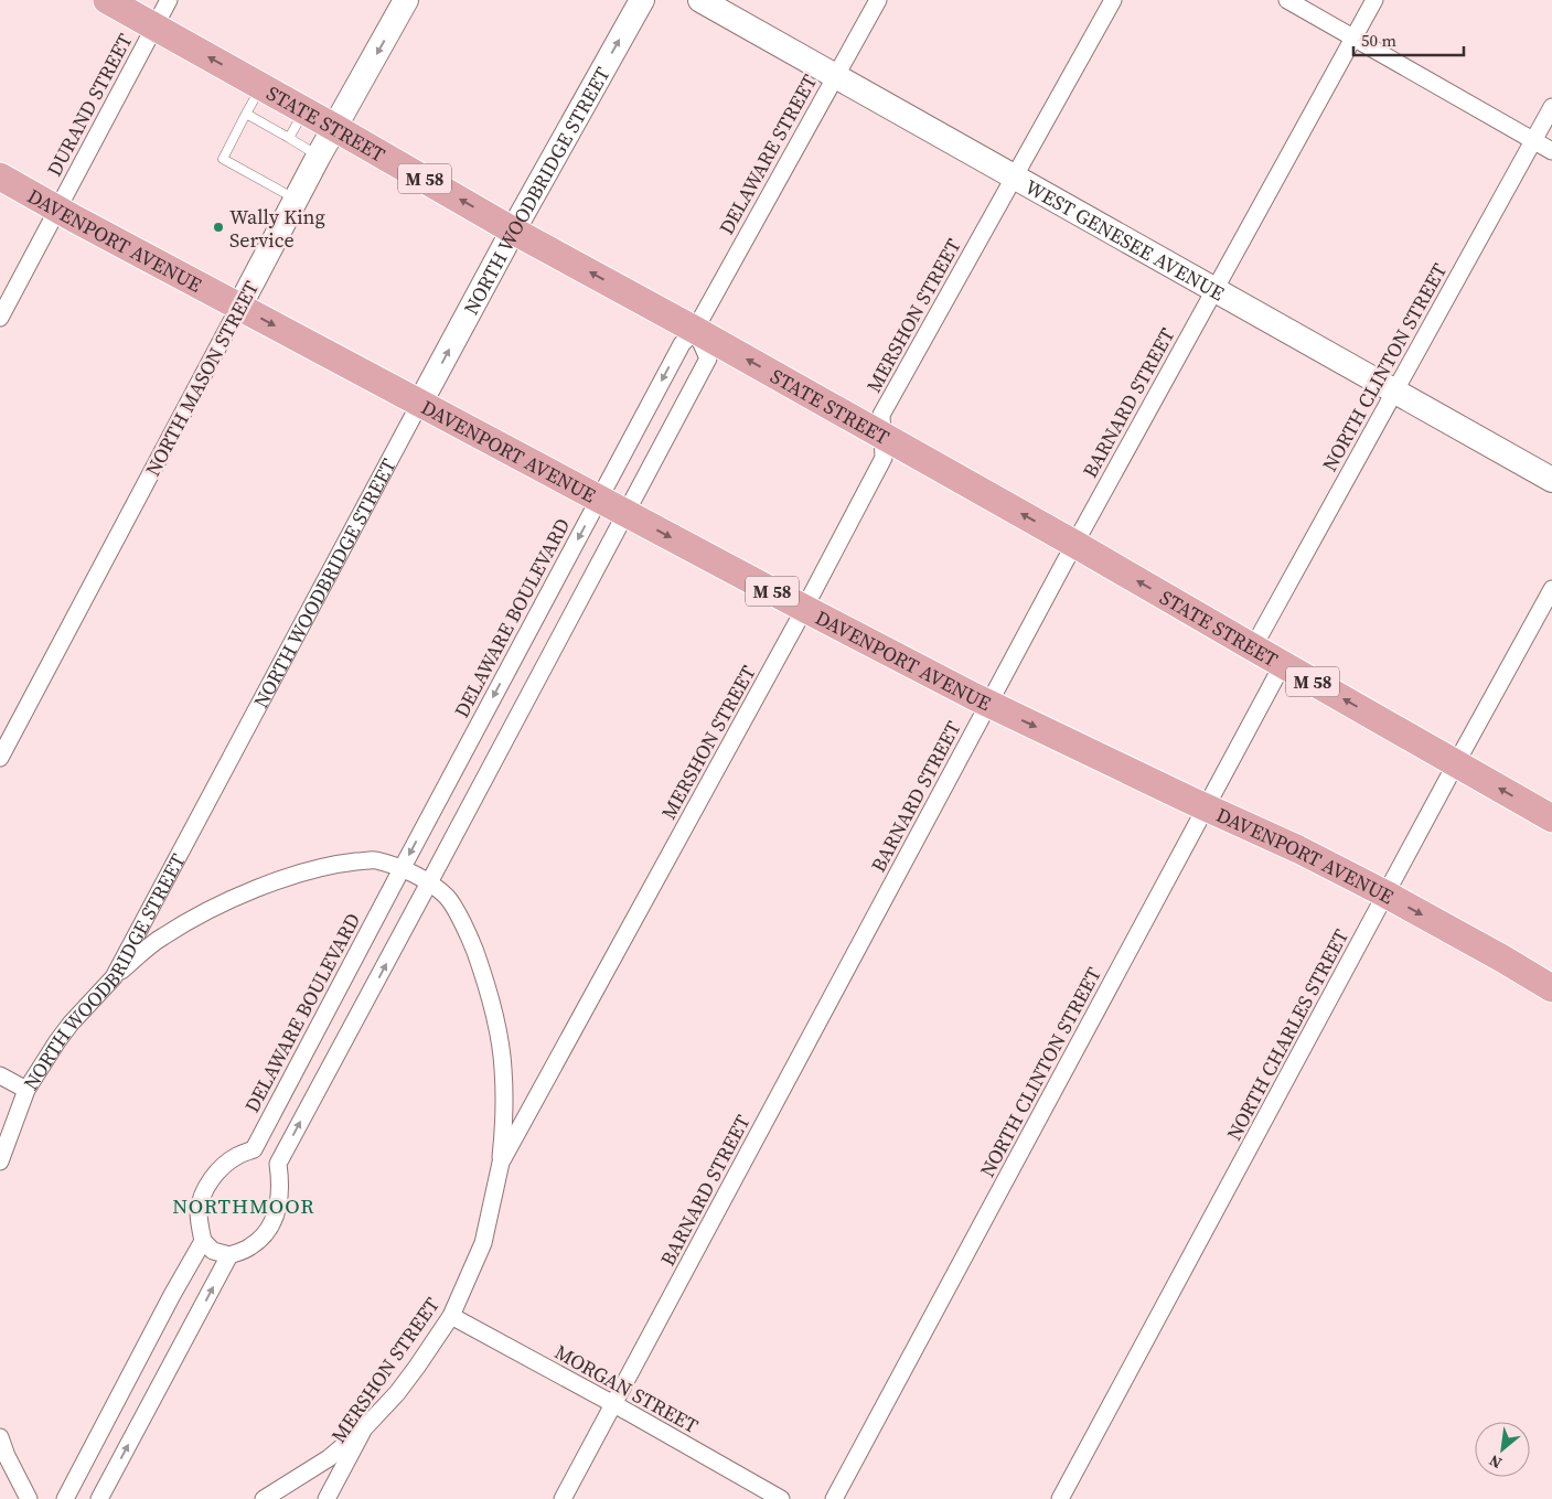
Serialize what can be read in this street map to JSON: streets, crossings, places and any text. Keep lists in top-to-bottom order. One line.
{"streets":{"main road":["STATE STREET","M 58","DAVENPORT AVENUE"],"street":["DURAND STREET","DELAWARE STREET","NORTH WOODBRIDGE STREET","WEST GENESEE AVENUE","MERSHON STREET","NORTH CLINTON STREET","NORTH MASON STREET","BARNARD STREET","DELAWARE BOULEVARD","NORTH CHARLES STREET","MORGAN STREET"]},"crossings":[["DURAND STREET","STATE STREET"],["DURAND STREET","DAVENPORT AVENUE"],["STATE STREET","DELAWARE STREET"],["STATE STREET","NORTH WOODBRIDGE STREET"],["STATE STREET","MERSHON STREET"],["STATE STREET","NORTH CLINTON STREET"],["STATE STREET","NORTH MASON STREET"],["STATE STREET","BARNARD STREET"],["STATE STREET","DELAWARE BOULEVARD"],["STATE STREET","NORTH CHARLES STREET"],["DELAWARE STREET","WEST GENESEE AVENUE"],["DELAWARE STREET","DELAWARE BOULEVARD"],["NORTH WOODBRIDGE STREET","DAVENPORT AVENUE"],["DAVENPORT AVENUE","MERSHON STREET"],["DAVENPORT AVENUE","NORTH CLINTON STREET"],["DAVENPORT AVENUE","NORTH MASON STREET"],["DAVENPORT AVENUE","BARNARD STREET"],["DAVENPORT AVENUE","DELAWARE BOULEVARD"],["DAVENPORT AVENUE","NORTH CHARLES STREET"],["WEST GENESEE AVENUE","MERSHON STREET"],["WEST GENESEE AVENUE","NORTH CLINTON STREET"],["WEST GENESEE AVENUE","BARNARD STREET"],["MERSHON STREET","MORGAN STREET"],["BARNARD STREET","MORGAN STREET"]],"one_way":["STATE STREET","DAVENPORT AVENUE"],"districts":["NORTHMOOR"],"places":["Wally King Service"],"scale_bar":"50 m","north":"bottom left"}
